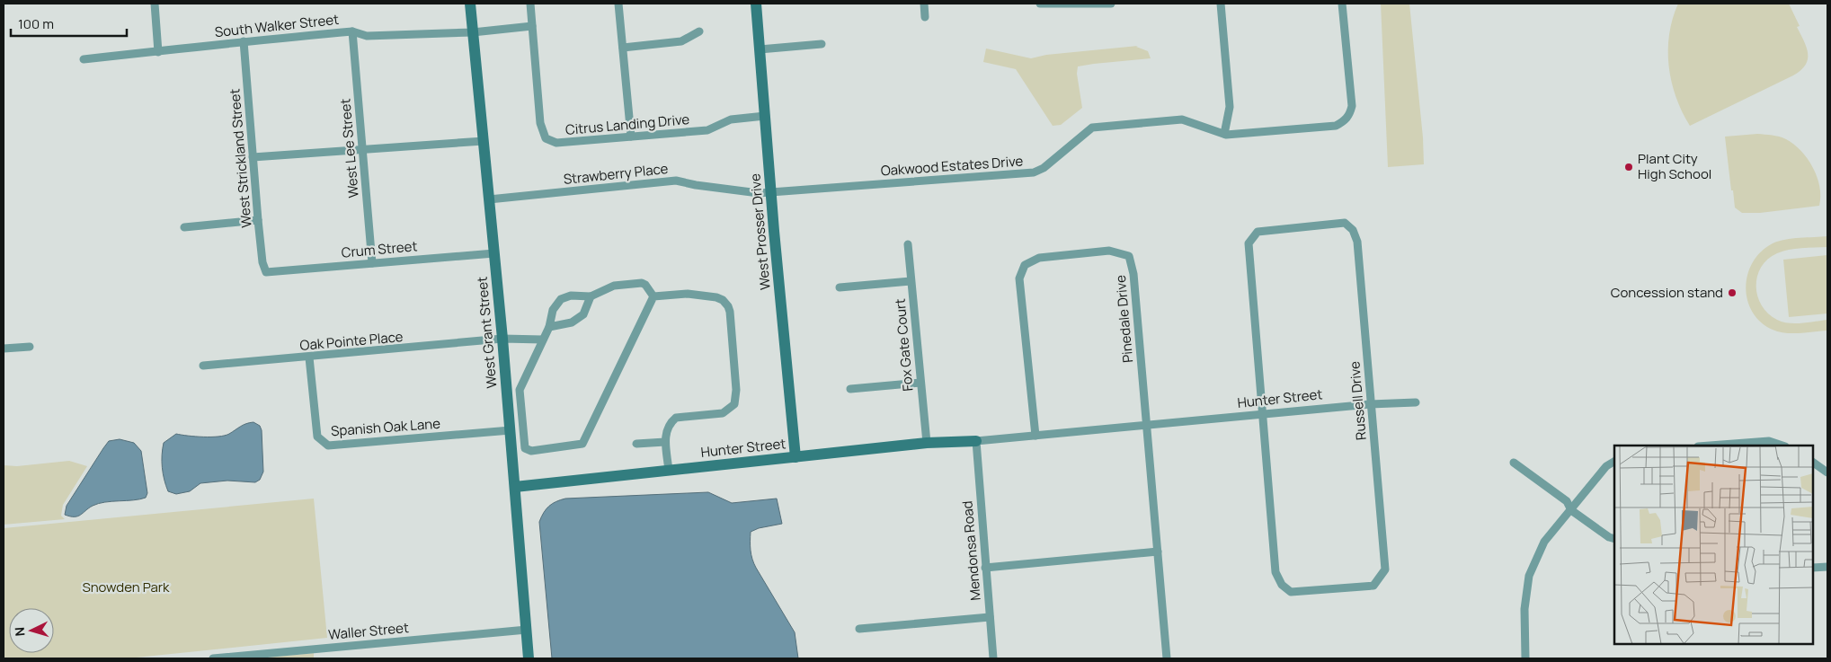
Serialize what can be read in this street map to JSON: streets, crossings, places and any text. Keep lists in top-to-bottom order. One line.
{"streets":{"street":["South Walker Street","Citrus Landing Drive","West Lee Street","West Strickland Street","Oakwood Estates Drive","Strawberry Place","West Prosser Drive","Crum Street","Pinedale Drive","West Grant Street","Oak Pointe Place","Fox Gate Court","Hunter Street","Russell Drive","Spanish Oak Lane","Mendonsa Road","Waller Street"]},"crossings":[["South Walker Street","Citrus Landing Drive"],["South Walker Street","West Lee Street"],["South Walker Street","West Strickland Street"],["South Walker Street","West Grant Street"],["Citrus Landing Drive","West Prosser Drive"],["West Lee Street","Crum Street"],["West Strickland Street","Crum Street"],["Oakwood Estates Drive","Strawberry Place"],["Oakwood Estates Drive","West Prosser Drive"],["Strawberry Place","West Prosser Drive"],["Strawberry Place","West Grant Street"],["West Prosser Drive","Hunter Street"],["Crum Street","West Grant Street"],["Pinedale Drive","Hunter Street"],["West Grant Street","Oak Pointe Place"],["West Grant Street","Hunter Street"],["West Grant Street","Spanish Oak Lane"],["West Grant Street","Waller Street"],["Oak Pointe Place","Spanish Oak Lane"],["Fox Gate Court","Hunter Street"],["Hunter Street","Russell Drive"],["Hunter Street","Mendonsa Road"]],"parks":["Snowden Park"],"places":["Plant City High School","Concession stand"],"scale_bar":"100 m","north":"left"}
